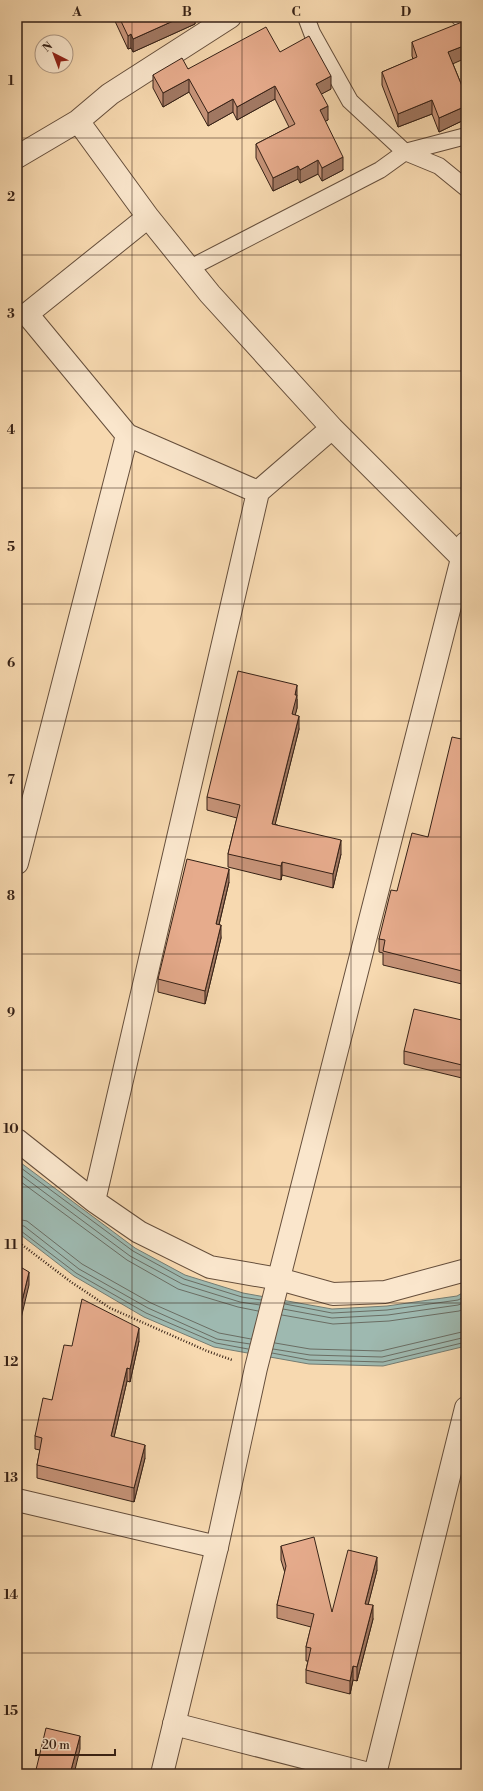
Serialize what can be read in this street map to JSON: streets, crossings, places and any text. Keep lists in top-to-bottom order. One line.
{"scale_bar":"20 m","north":"top left","grid":{"columns":["A","B","C","D"],"rows":["1","2","3","4","5","6","7","8","9","10","11","12","13","14","15"]}}
